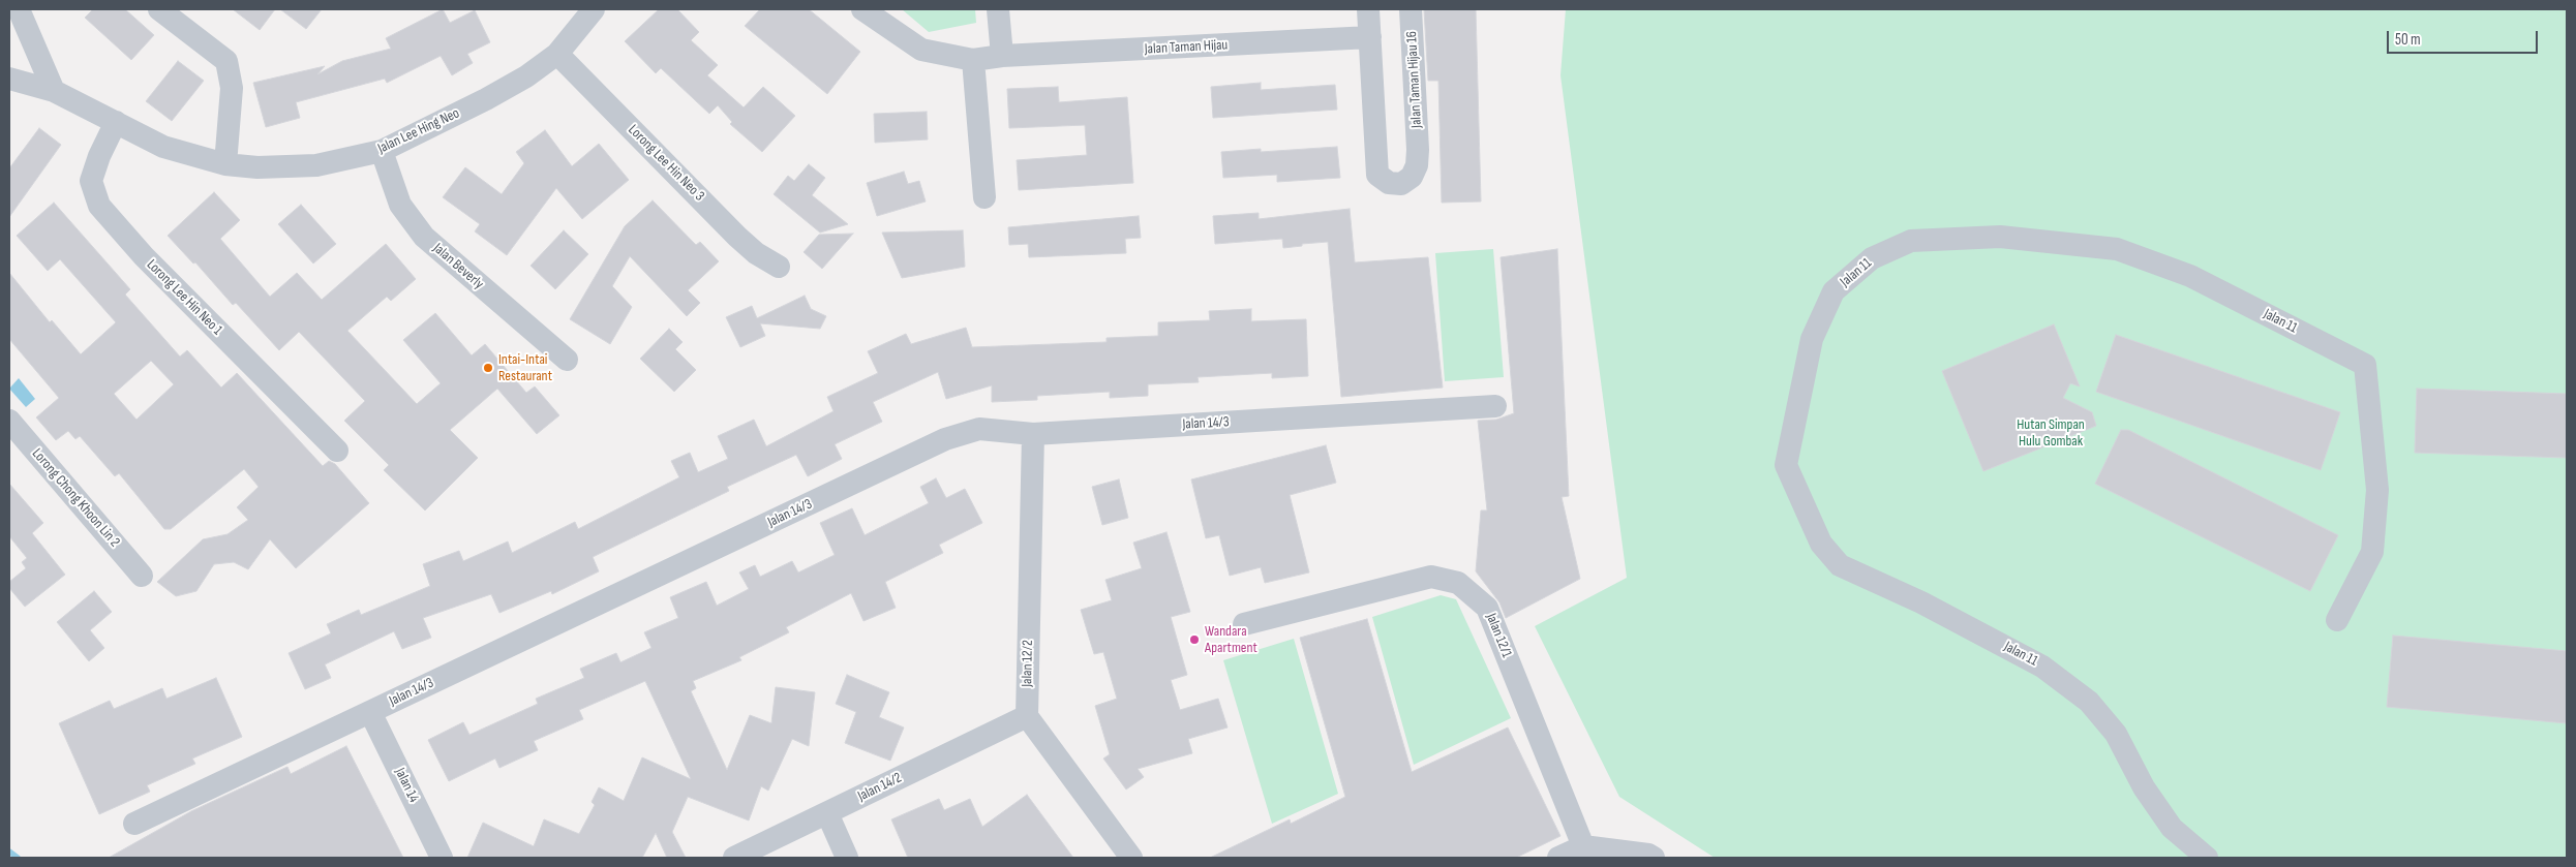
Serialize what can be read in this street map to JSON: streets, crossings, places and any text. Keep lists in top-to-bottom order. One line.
{"streets":{"street":["Jalan Taman Hijau","Jalan Taman Hijau 16","Jalan Lee Hing Neo","Lorong Lee Hin Neo 3","Jalan Beverly","Jalan 11","Lorong Lee Hin Neo 1","Jalan 14/3","Lorong Chong Khoon Lin 2","Jalan 12/1","Jalan 12/2","Jalan 14","Jalan 14/2"]},"crossings":[["Jalan Taman Hijau","Jalan Taman Hijau 16"],["Jalan Lee Hing Neo","Lorong Lee Hin Neo 3"],["Jalan Lee Hing Neo","Jalan Beverly"],["Jalan Lee Hing Neo","Lorong Lee Hin Neo 1"],["Jalan 14/3","Jalan 12/2"],["Jalan 14/3","Jalan 14"],["Jalan 12/2","Jalan 14/2"]],"parks":["Hutan Simpan Hulu Gombak"],"places":["Intai-Intai Restaurant","Wandara Apartment"],"scale_bar":"50 m"}
